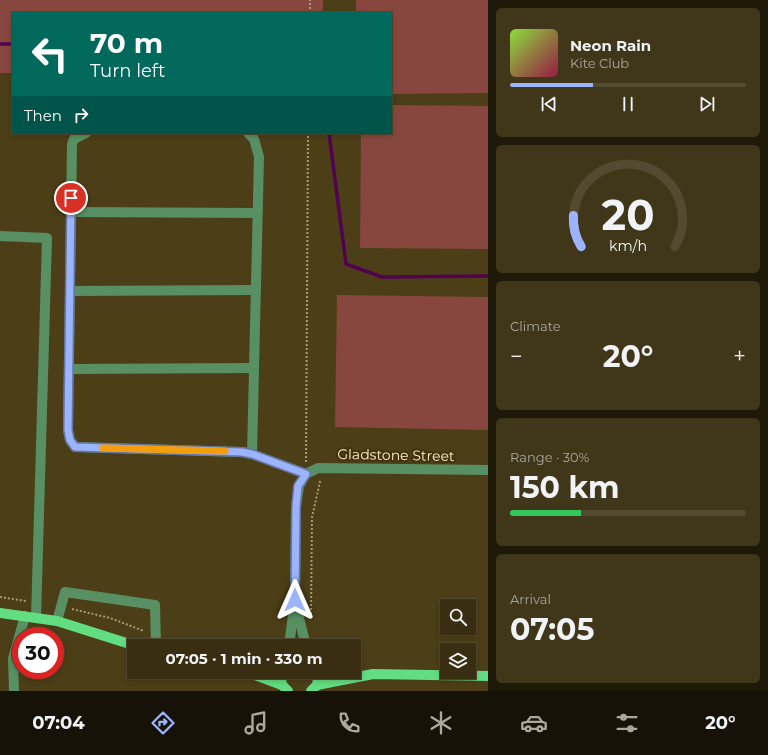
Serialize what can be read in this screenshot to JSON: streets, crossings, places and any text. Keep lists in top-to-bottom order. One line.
{"streets":{"street":["Gladstone Street"]},"page":{"turn":["70 m","Turn left"],"song":["Neon Rain","Kite Club"],"then":"Then","tile":["Climate",["Range · 30%","150 km"],["Arrival","07:05"]],"heat":["−","20°","+"],"limit":"30","trip":"07:05 · 1 min · 330 m","tabs":["07:04","20°"],"gauge":["20","km/h"]}}
